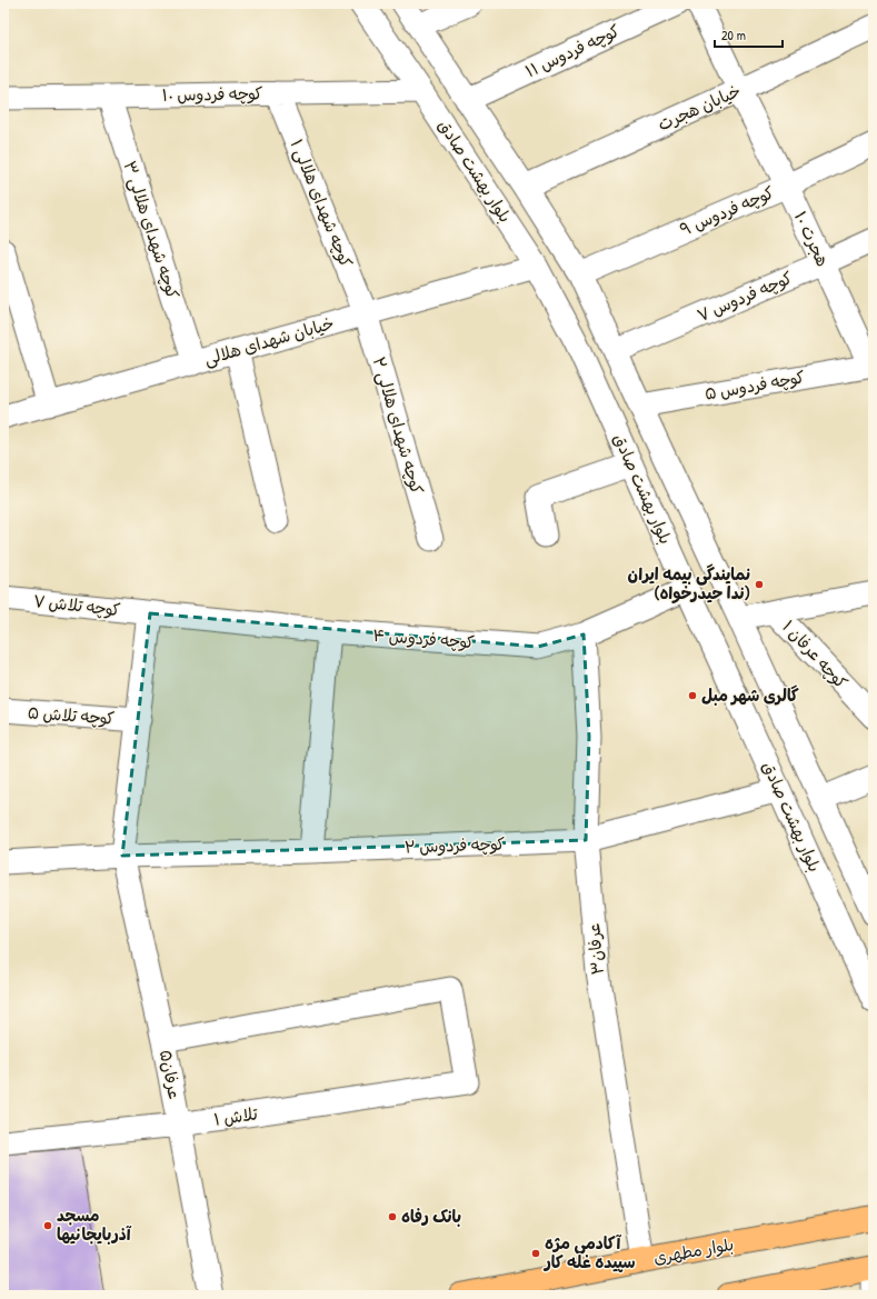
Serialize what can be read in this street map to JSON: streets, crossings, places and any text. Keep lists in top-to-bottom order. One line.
{"streets":{"main road":["بلوار مطهری"],"street":["کوچه فردوس ۱۱","کوچه فردوس ۱۰","خیابان هجرت","بلوار بهشت صادق","کوچه شهدای هلالی ۱","کوچه فردوس ۹","کوچه شهدای هلالی ۳","هجرت ۱۰","کوچه فردوس ۷","خیابان شهدای هلالی","کوچه فردوس ۵","کوچه شهدای هلالی ۲","کوچه تلاش ۷","کوچه فردوس ۴","کوچه عرفان ۱","کوچه تلاش ۵","کوچه فردوس ۲","عرفان۳","عرفان۵","تلاش ۱"]},"crossings":[["کوچه فردوس ۱۱","بلوار بهشت صادق"],["کوچه فردوس ۱۰","بلوار بهشت صادق"],["کوچه فردوس ۱۰","کوچه شهدای هلالی ۱"],["کوچه فردوس ۱۰","کوچه شهدای هلالی ۳"],["خیابان هجرت","بلوار بهشت صادق"],["خیابان هجرت","هجرت ۱۰"],["بلوار بهشت صادق","کوچه فردوس ۹"],["بلوار بهشت صادق","کوچه فردوس ۷"],["بلوار بهشت صادق","خیابان شهدای هلالی"],["بلوار بهشت صادق","کوچه فردوس ۵"],["بلوار بهشت صادق","کوچه فردوس ۴"],["بلوار بهشت صادق","کوچه فردوس ۲"],["کوچه شهدای هلالی ۱","خیابان شهدای هلالی"],["کوچه شهدای هلالی ۱","کوچه شهدای هلالی ۲"],["کوچه فردوس ۹","هجرت ۱۰"],["کوچه شهدای هلالی ۳","خیابان شهدای هلالی"],["هجرت ۱۰","کوچه فردوس ۷"],["هجرت ۱۰","کوچه فردوس ۵"],["خیابان شهدای هلالی","کوچه شهدای هلالی ۲"],["کوچه تلاش ۷","کوچه فردوس ۴"],["کوچه تلاش ۷","عرفان۵"],["کوچه فردوس ۴","عرفان۳"],["کوچه فردوس ۴","عرفان۵"],["کوچه تلاش ۵","عرفان۵"],["کوچه فردوس ۲","عرفان۳"],["کوچه فردوس ۲","عرفان۵"],["عرفان۳","بلوار مطهری"],["عرفان۵","تلاش ۱"]],"places":["نمایندگی بیمه ایران (ندا حیدرخواه)","گالری شهر مبل","بانک رفاه","مسجد آذربایجانیها","آکادمی مژه سپیده غله کار"],"scale_bar":"20 m"}
